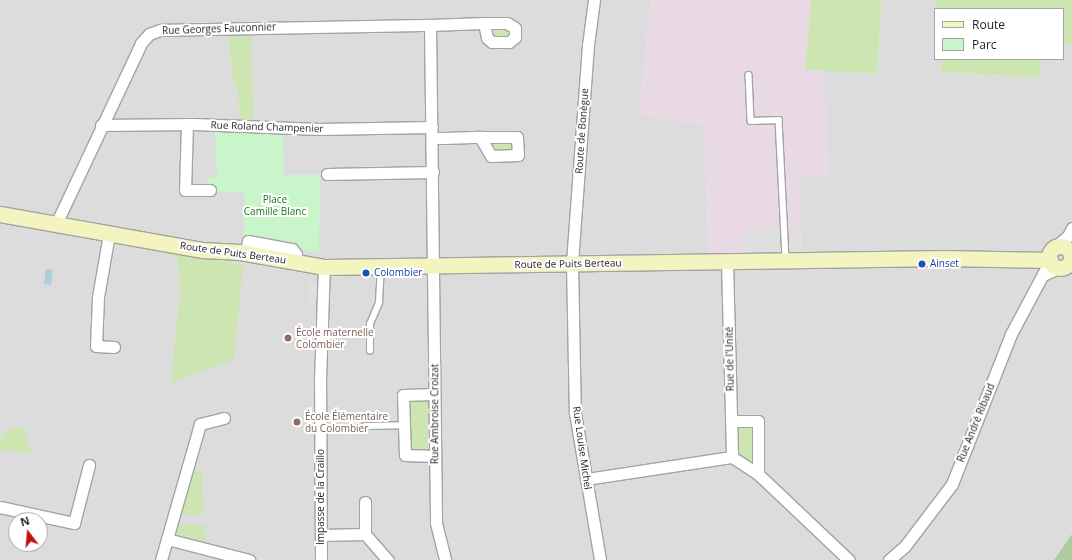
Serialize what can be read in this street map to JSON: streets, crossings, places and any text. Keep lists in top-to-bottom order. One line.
{"streets":{"street":["Rue Georges Fauconnier","Rue Roland Champenier","Route de Bonègue","Route de Puits Berteau","Rue de l'Unité","Rue Ambroise Croizat","Rue André Ribaud","Rue Louise Michel","Impasse de la Craillo"]},"crossings":[["Rue Georges Fauconnier","Rue Roland Champenier"],["Rue Georges Fauconnier","Route de Puits Berteau"],["Route de Bonègue","Route de Puits Berteau"],["Route de Bonègue","Rue Louise Michel"],["Route de Puits Berteau","Rue de l'Unité"],["Route de Puits Berteau","Rue Ambroise Croizat"],["Route de Puits Berteau","Rue André Ribaud"],["Route de Puits Berteau","Rue Louise Michel"],["Route de Puits Berteau","Impasse de la Craillo"]],"parks":["Place Camille Blanc"],"places":["Ainset","Colombier","École maternelle Colombier","École Élémentaire du Colombier"],"legend":["Route","Parc"],"north":"top"}
